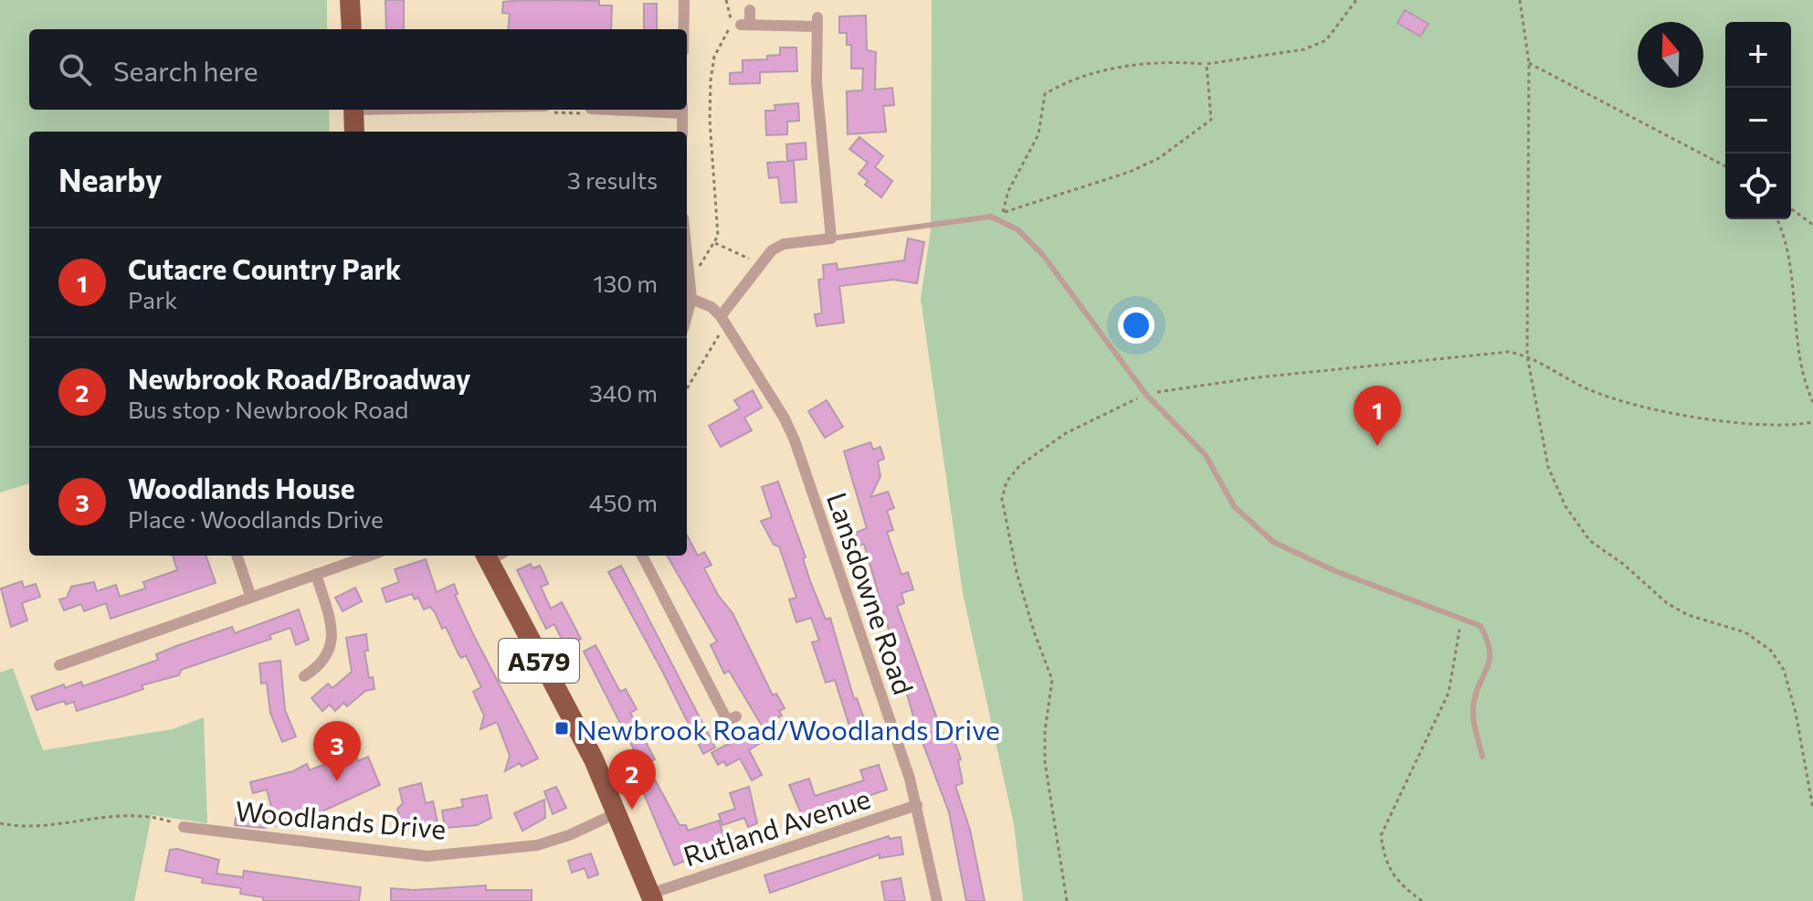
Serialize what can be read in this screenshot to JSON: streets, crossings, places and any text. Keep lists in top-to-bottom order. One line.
{"streets":{"highway":["A579"],"street":["Lansdowne Road","Woodlands Drive","Rutland Avenue"]},"crossings":[["Lansdowne Road","Rutland Avenue"],["A579","Woodlands Drive"],["A579","Rutland Avenue"]],"places":{"transit":["Newbrook Road/Woodlands Drive"]},"north":"top","page":{"map_buttons":["+","−"],"search":"Search here","heading":["Nearby","3 results"],"list":[{"mark":"1","name":"Cutacre Country Park","note":"Park","value":"130 m"},{"mark":"2","name":"Newbrook Road/Broadway","note":"Bus stop · Newbrook Road","value":"340 m"},{"mark":"3","name":"Woodlands House","note":"Place · Woodlands Drive","value":"450 m"}],"pins":["1","3","2"]}}
